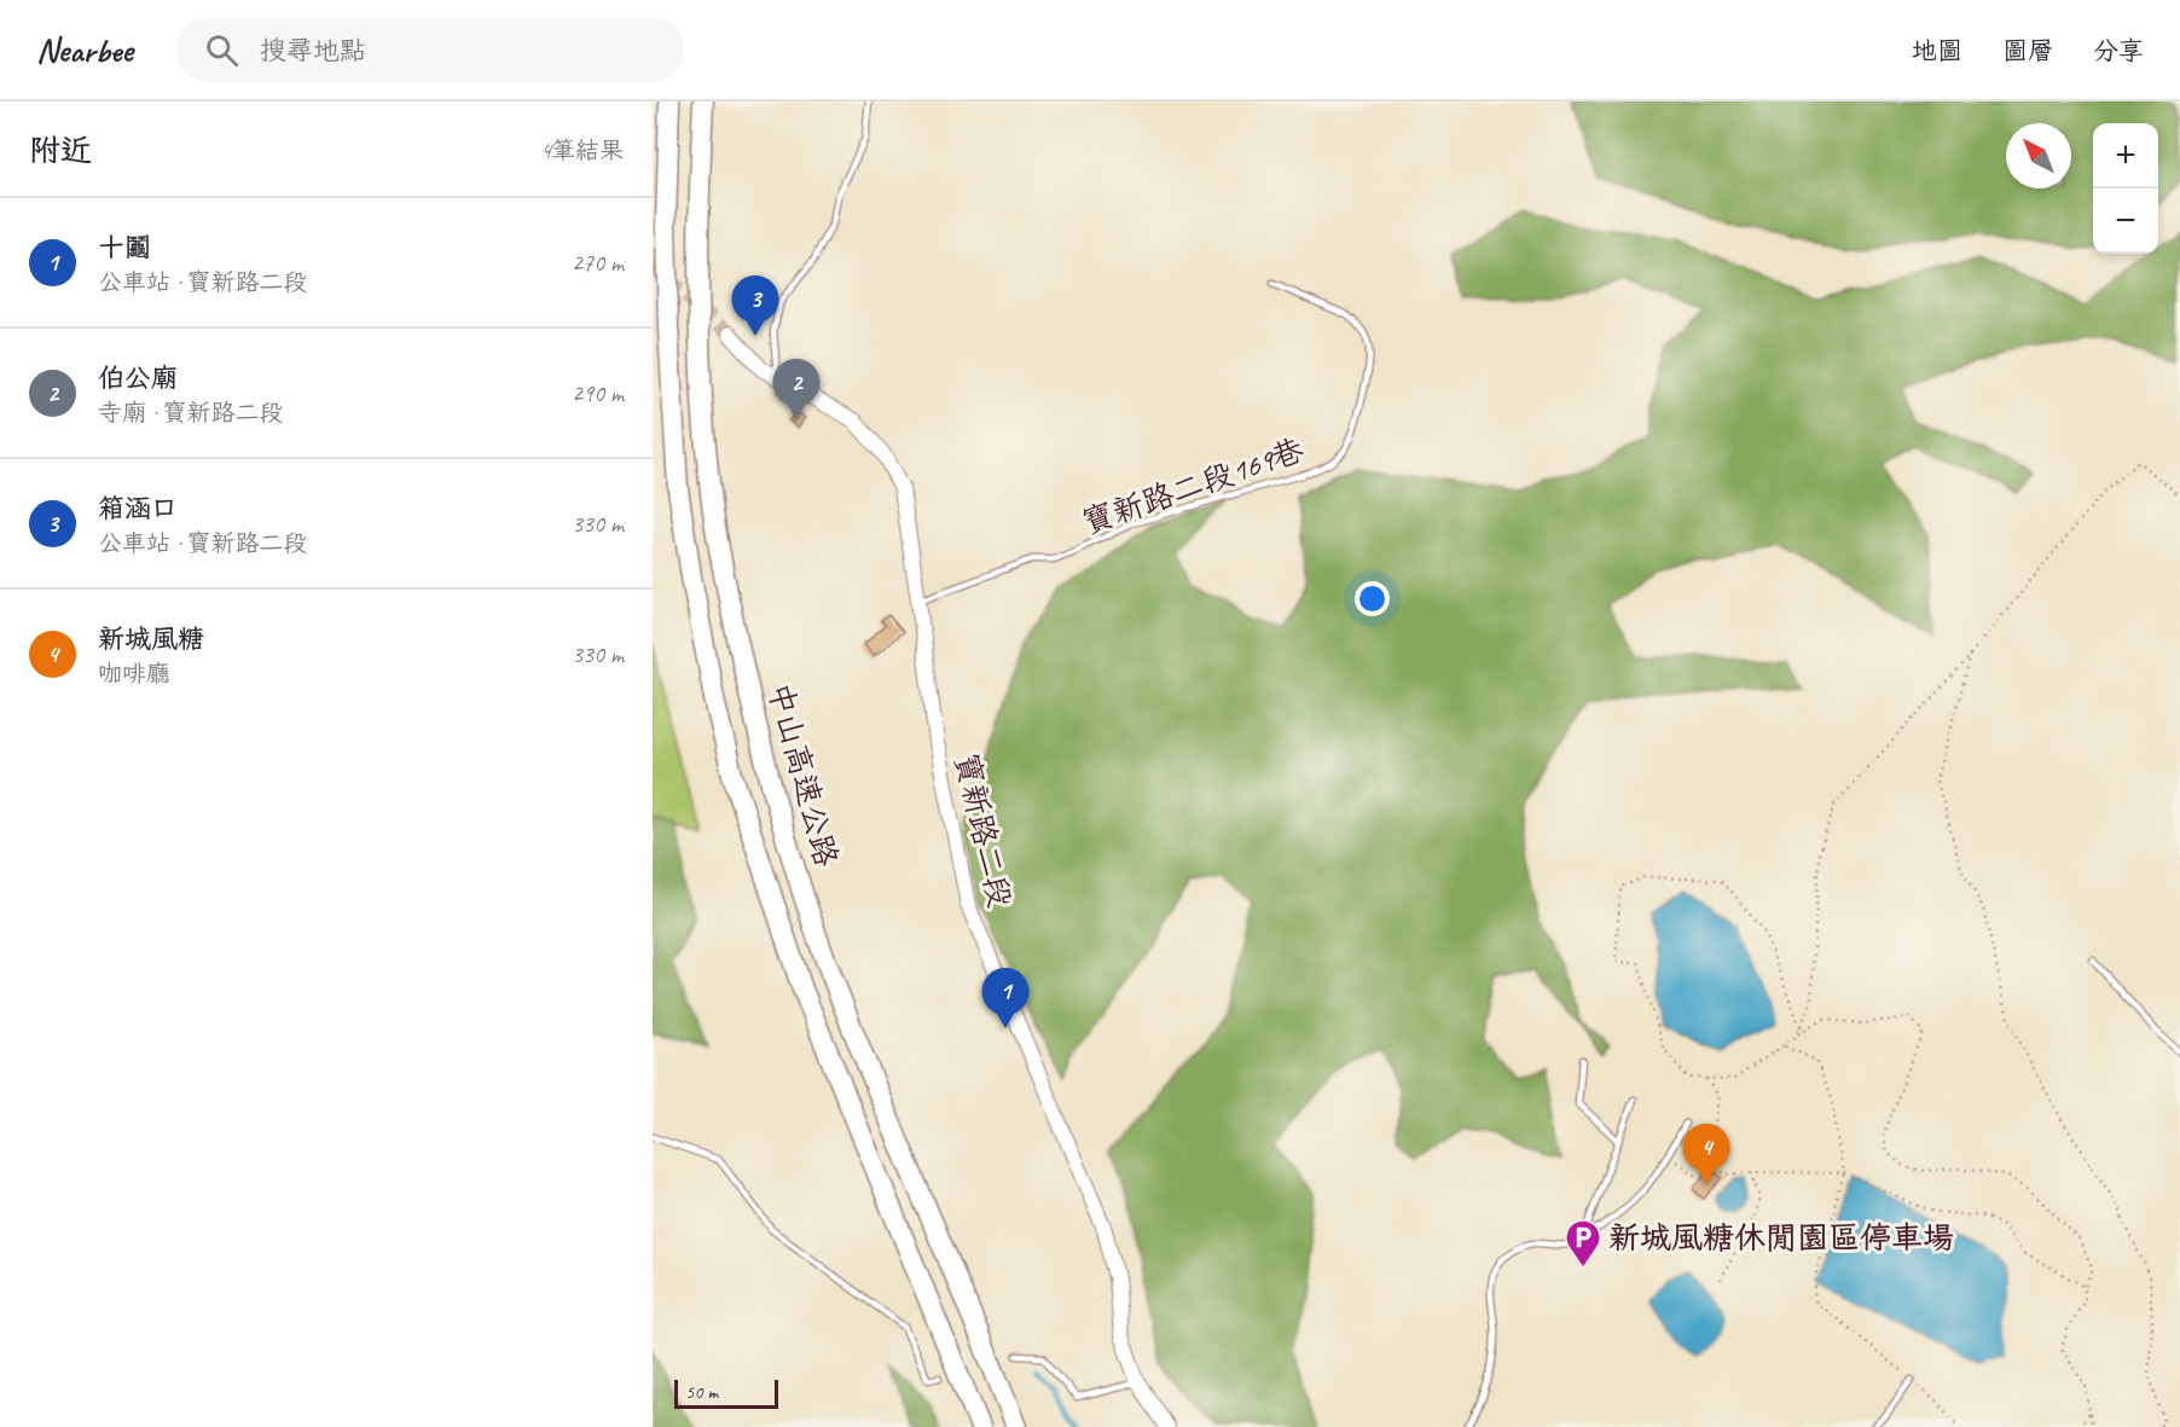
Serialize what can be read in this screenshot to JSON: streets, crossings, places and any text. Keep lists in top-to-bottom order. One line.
{"streets":{"highway":["中山高速公路"],"street":["寶新路二段"],"lane":["寶新路二段169巷"]},"crossings":[["寶新路二段169巷","寶新路二段"]],"places":{"parking":["新城風糖休閒園區停車場"]},"scale_bar":"50 m","north":"top left","page":{"header":"Nearbee","search":"搜尋地點","nav":["地圖","圖層","分享"],"heading":["附近","4筆結果"],"map_buttons":["+","−"],"list":[{"mark":"1","name":"十鬮","note":"公車站 · 寶新路二段","value":"270 m"},{"mark":"2","name":"伯公廟","note":"寺廟 · 寶新路二段","value":"290 m"},{"mark":"3","name":"箱涵口","note":"公車站 · 寶新路二段","value":"330 m"},{"mark":"4","name":"新城風糖","note":"咖啡廳","value":"330 m"}],"pins":["3","2","1","4"],"scale":"50 m"}}
